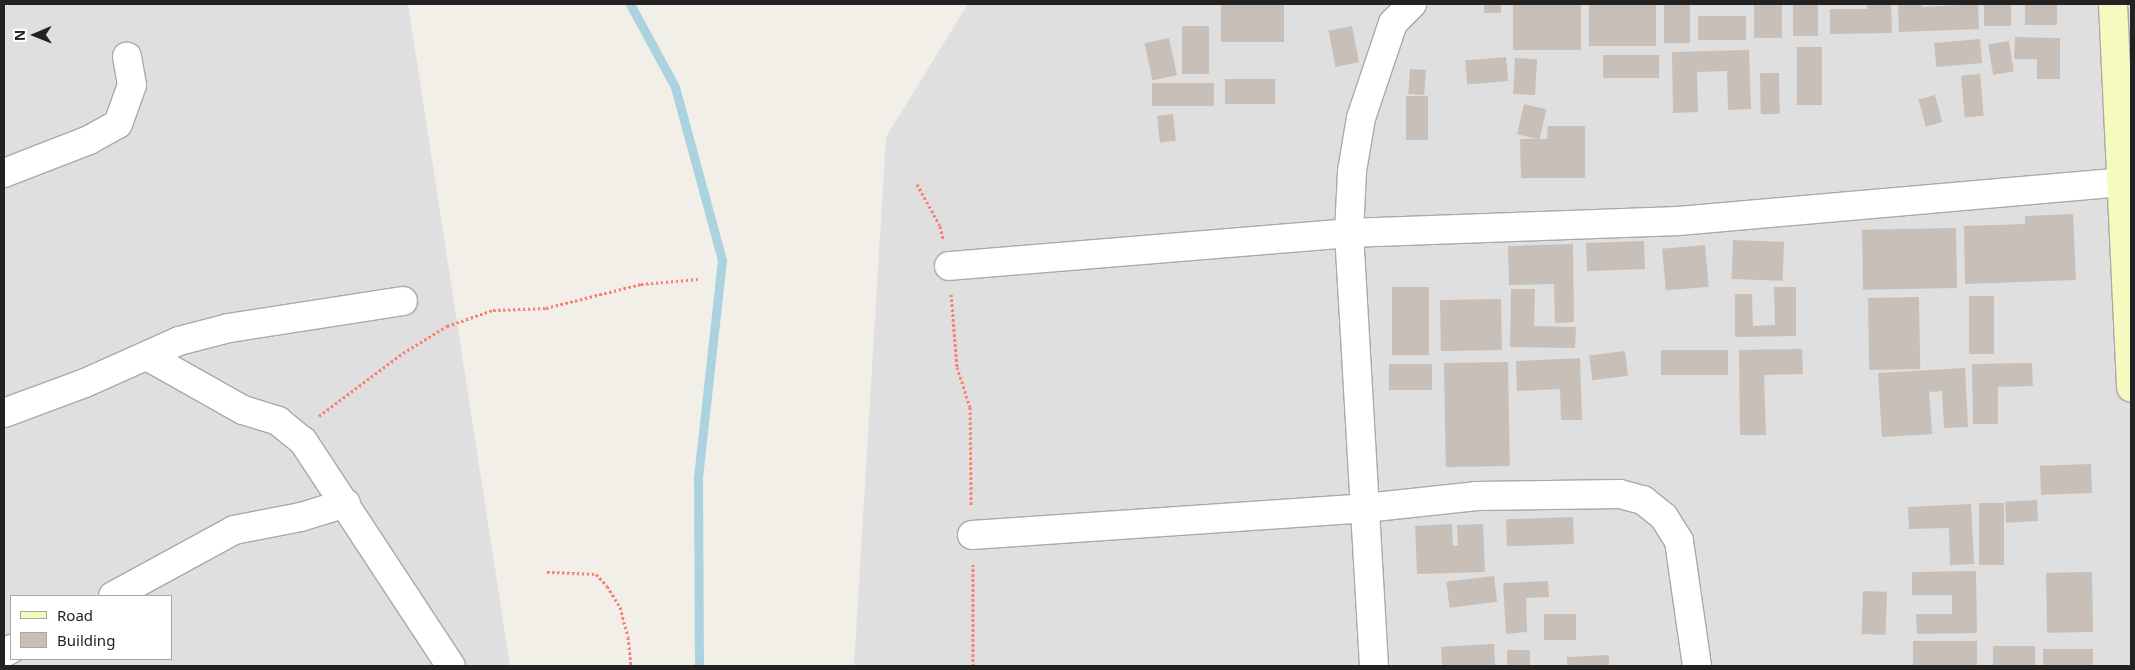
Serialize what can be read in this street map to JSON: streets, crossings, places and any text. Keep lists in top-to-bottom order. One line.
{"legend":["Road","Building"],"north":"left"}
